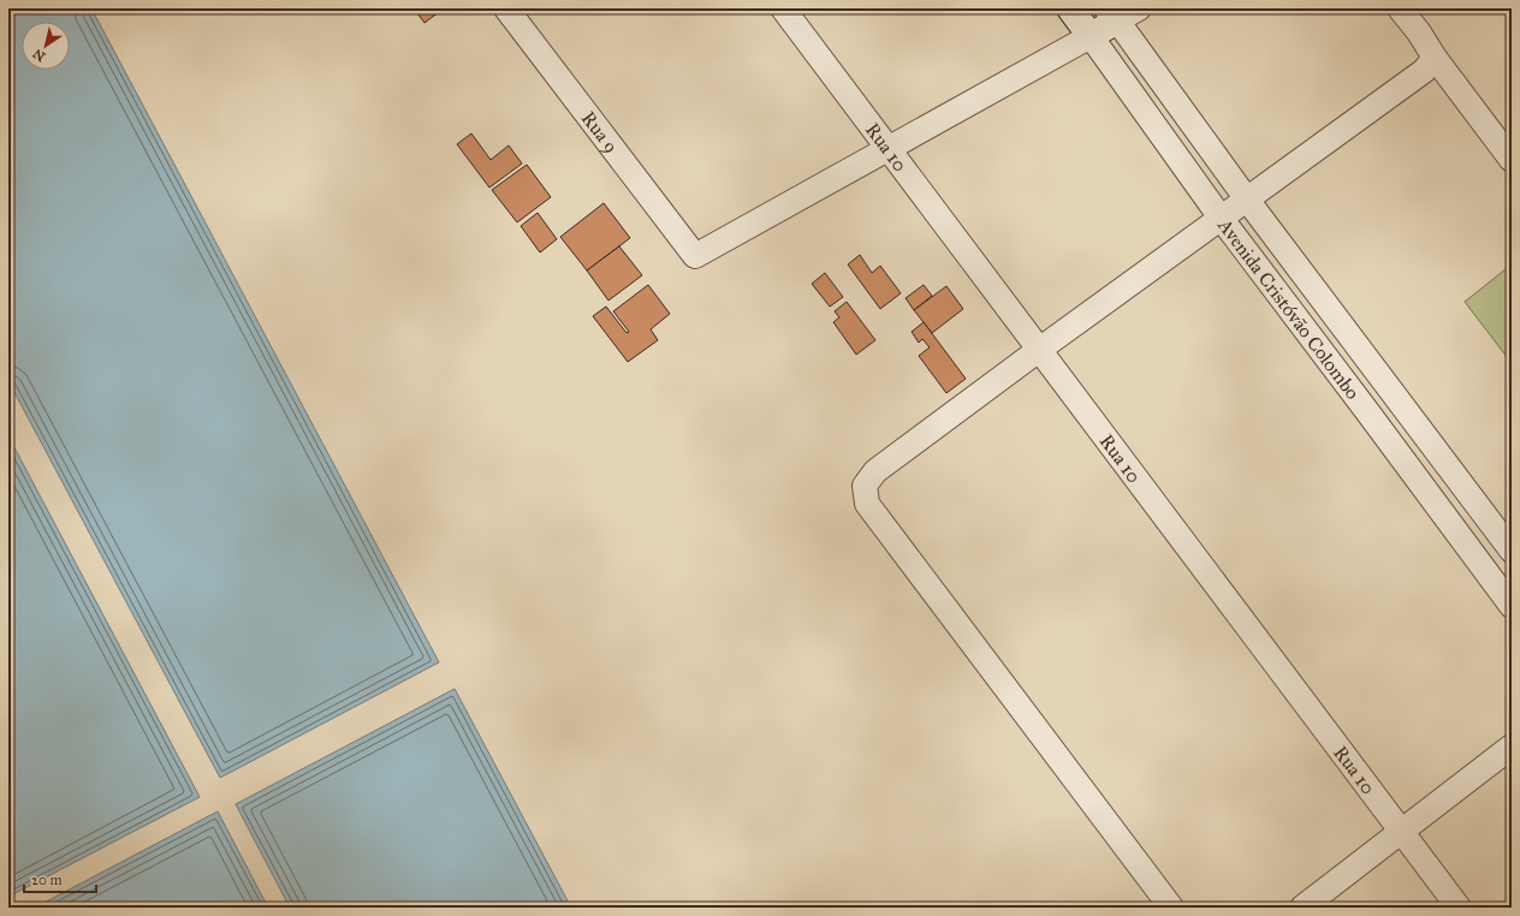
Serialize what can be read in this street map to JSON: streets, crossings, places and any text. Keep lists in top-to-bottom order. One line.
{"streets":{"street":["Rua 9","Rua 10","Avenida Cristóvão Colombo"]},"crossings":[["Rua 9","Rua 10"]],"scale_bar":"20 m","north":"bottom left"}
